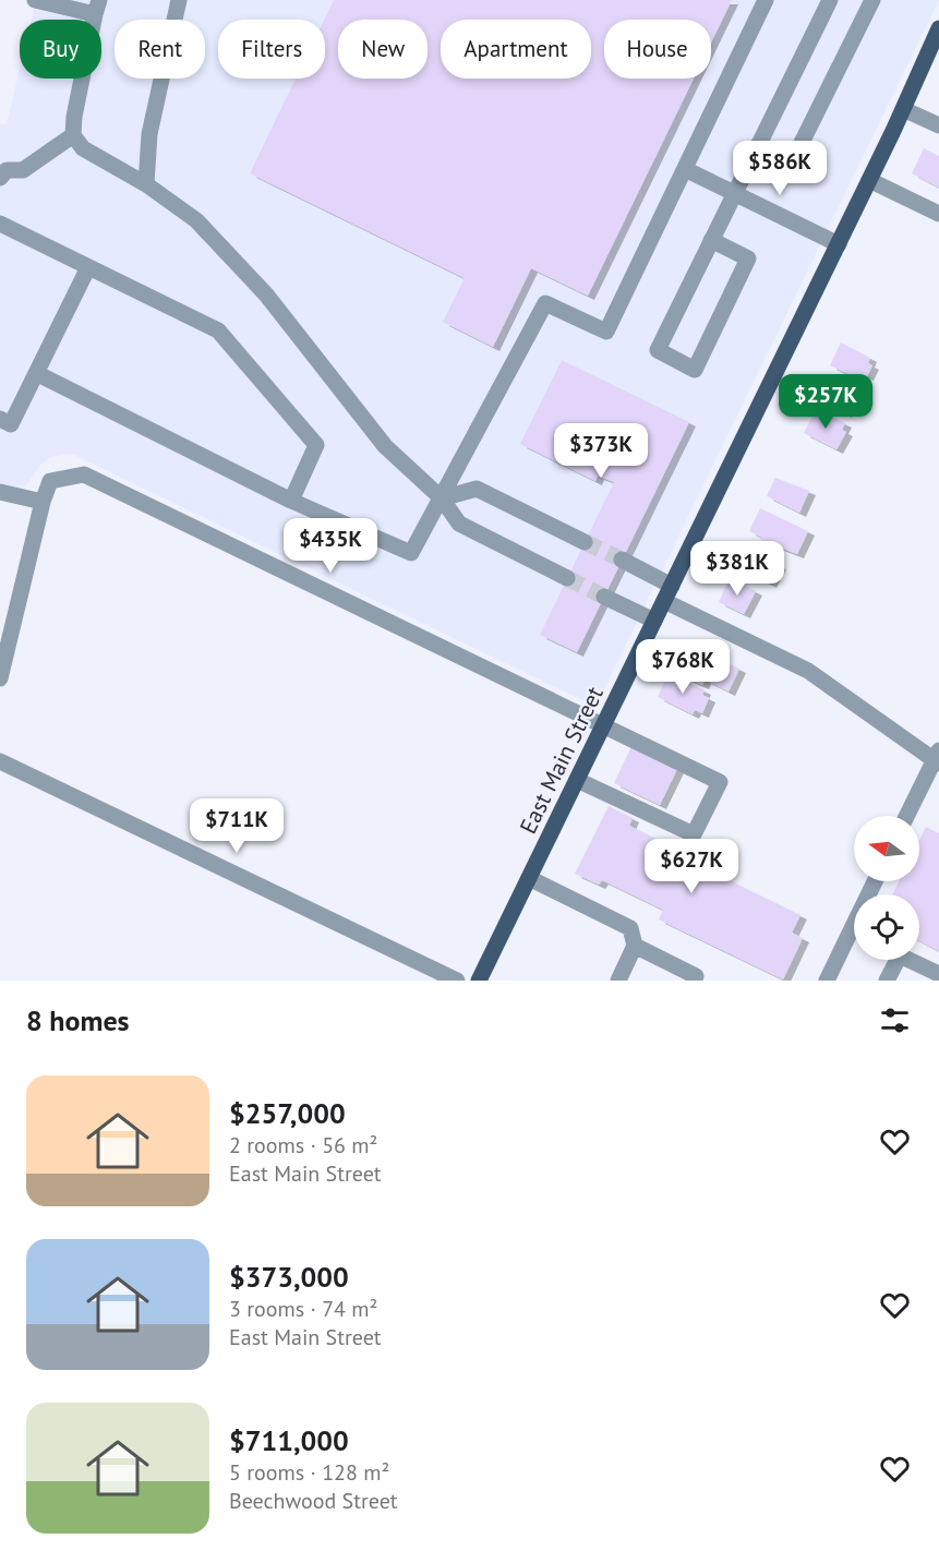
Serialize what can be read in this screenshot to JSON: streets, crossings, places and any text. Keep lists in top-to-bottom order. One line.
{"streets":{"main road":["East Main Street"]},"north":"left","page":{"chip":["Buy","Rent","Filters","New","Apartment","House"],"price":["$586K","$257K","$373K","$435K","$381K","$768K","$711K","$627K"],"heading":"8 homes","list":[{"name":"$257,000","note":"2 rooms · 56 m² · East Main Street"},{"name":"$373,000","note":"3 rooms · 74 m² · East Main Street"},{"name":"$711,000","note":"5 rooms · 128 m² · Beechwood Street"}]}}
